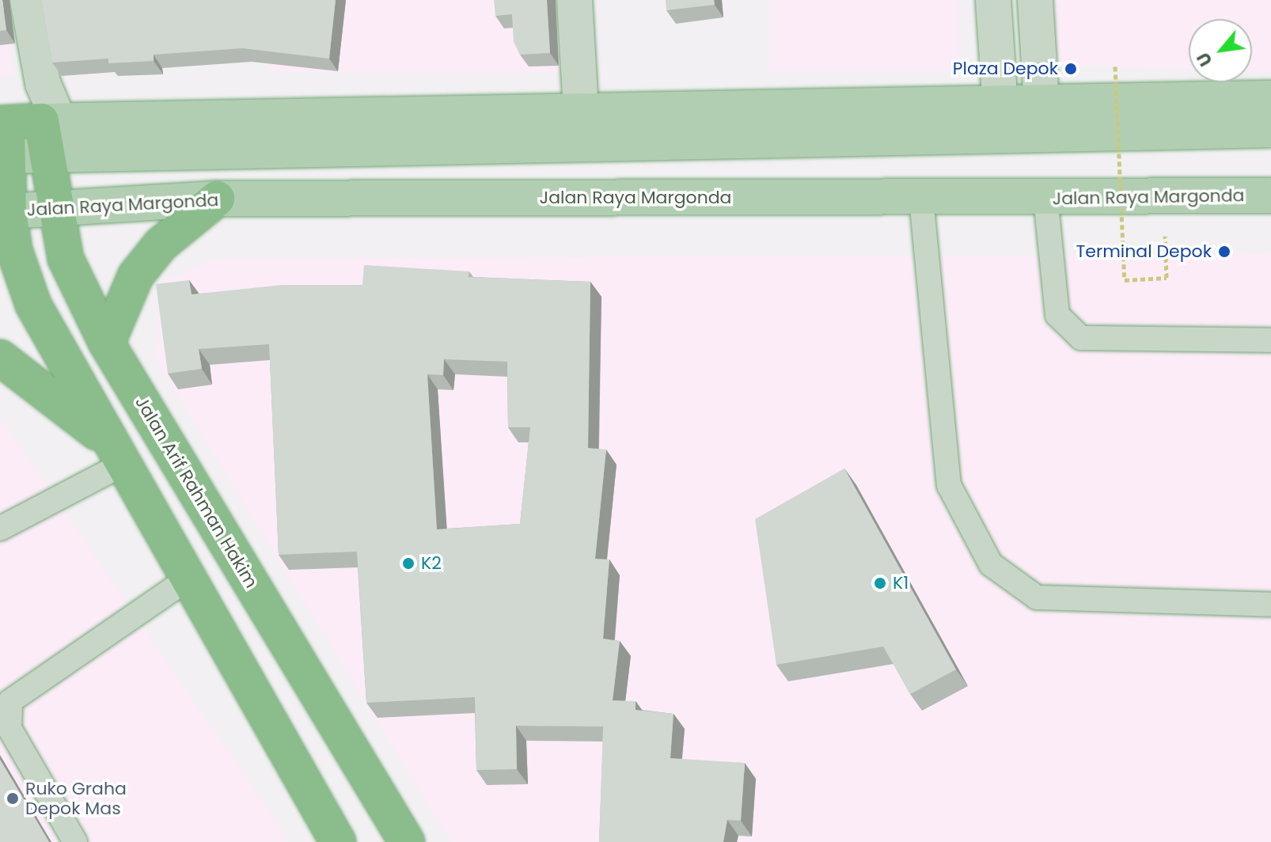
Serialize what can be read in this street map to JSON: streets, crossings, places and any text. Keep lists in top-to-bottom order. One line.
{"streets":{"highway":["Jalan Arif Rahman Hakim"],"main road":["Jalan Raya Margonda"]},"crossings":[["Jalan Raya Margonda","Jalan Arif Rahman Hakim"]],"places":["Plaza Depok","Terminal Depok","K2","K1","Ruko Graha Depok Mas"],"north":"bottom left"}
